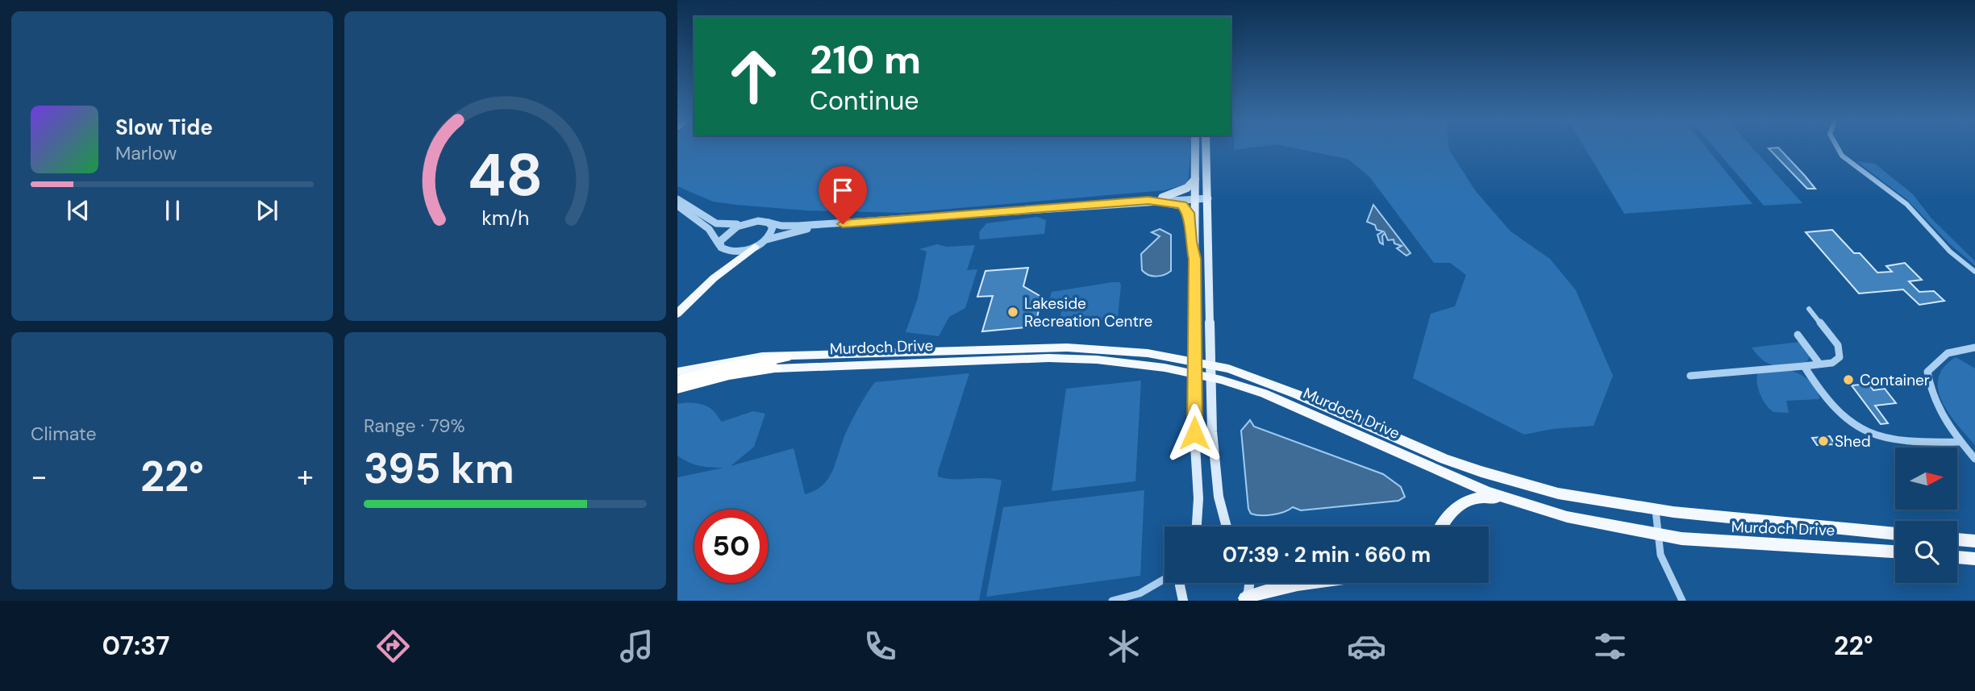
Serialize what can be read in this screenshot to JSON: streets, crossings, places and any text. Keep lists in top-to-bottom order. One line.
{"streets":{"main road":["Murdoch Drive"]},"places":["Lakeside Recreation Centre","Container","Shed"],"north":"right","page":{"turn":["210 m","Continue"],"song":["Slow Tide","Marlow"],"tile":["Climate",["Range · 79%","395 km"]],"heat":["−","22°","+"],"limit":"50","trip":"07:39 · 2 min · 660 m","tabs":["07:37","22°"],"gauge":["48","km/h"]}}
